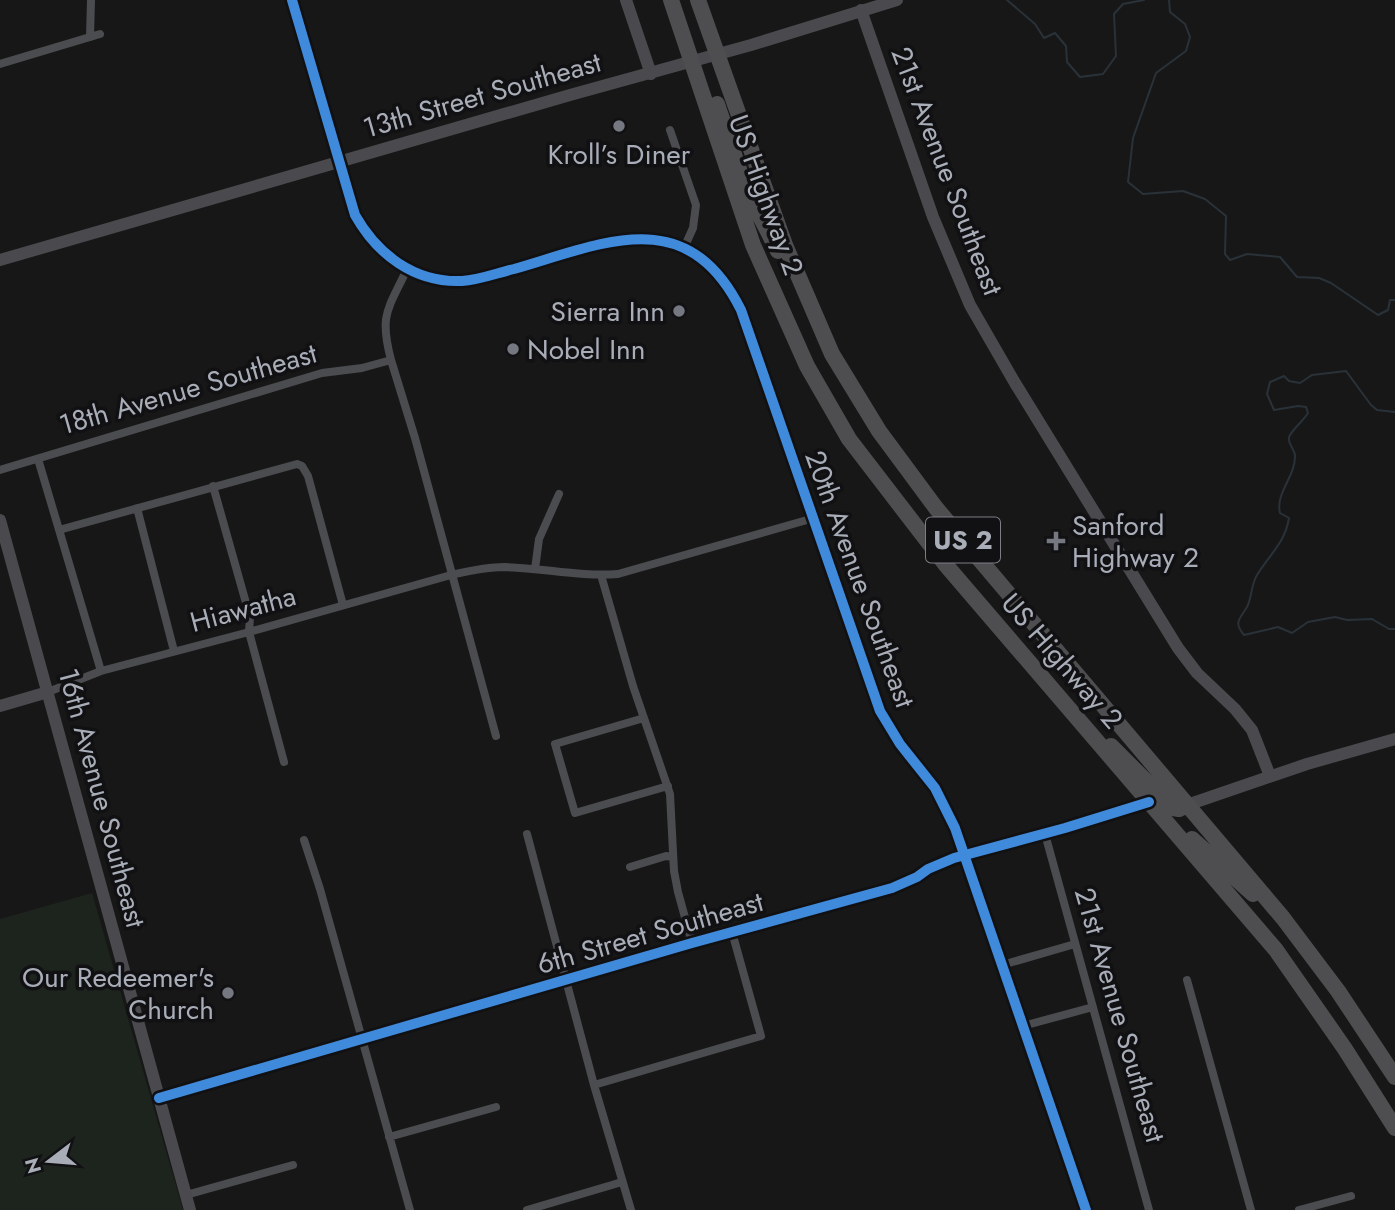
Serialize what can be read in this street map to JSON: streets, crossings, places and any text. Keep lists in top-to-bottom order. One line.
{"streets":{"highway":["US Highway 2","US 2"],"street":["13th Street Southeast","21st Avenue Southeast","18th Avenue Southeast","20th Avenue Southeast","Hiawatha","16th Avenue Southeast","6th Street Southeast"]},"crossings":[["13th Street Southeast","21st Avenue Southeast"],["13th Street Southeast","US Highway 2"],["21st Avenue Southeast","6th Street Southeast"],["US Highway 2","6th Street Southeast"],["20th Avenue Southeast","Hiawatha"],["20th Avenue Southeast","6th Street Southeast"],["Hiawatha","16th Avenue Southeast"],["16th Avenue Southeast","6th Street Southeast"]],"places":{"other":["Kroll’s Diner","Sierra Inn","Nobel Inn","Our Redeemer's Church"],"health":["Sanford Highway 2"]},"north":"left"}
